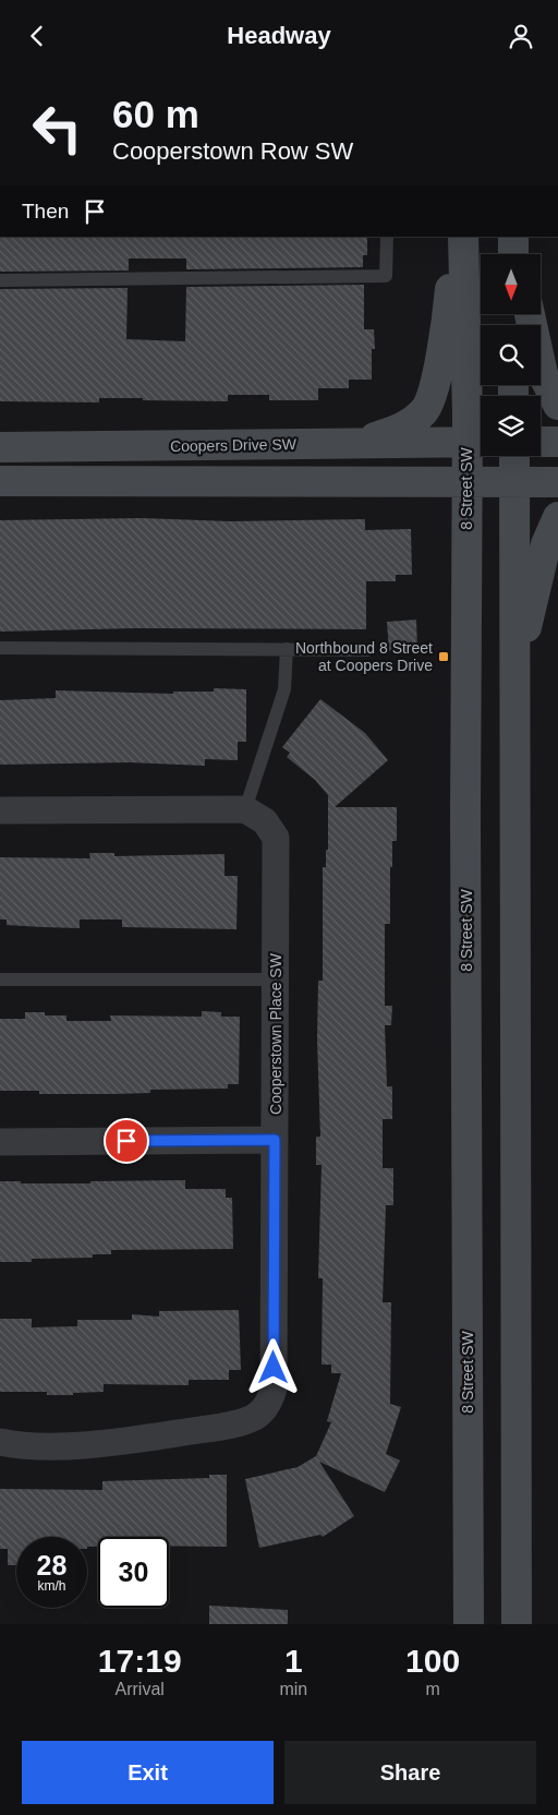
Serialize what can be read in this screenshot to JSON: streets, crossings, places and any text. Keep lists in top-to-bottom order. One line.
{"streets":{"main road":["Coopers Drive SW","8 Street SW"],"street":["Cooperstown Place SW"]},"crossings":[["Coopers Drive SW","8 Street SW"]],"places":{"transit":["Northbound 8 Street at Coopers Drive"]},"north":"bottom","page":{"header":"Headway","turn":["60 m","Cooperstown Row SW"],"then":"Then","speed":"28 km/h","limit":"30","eta":["17:19","Arrival","1","min","100","m"],"buttons":["Exit","Share"]}}
